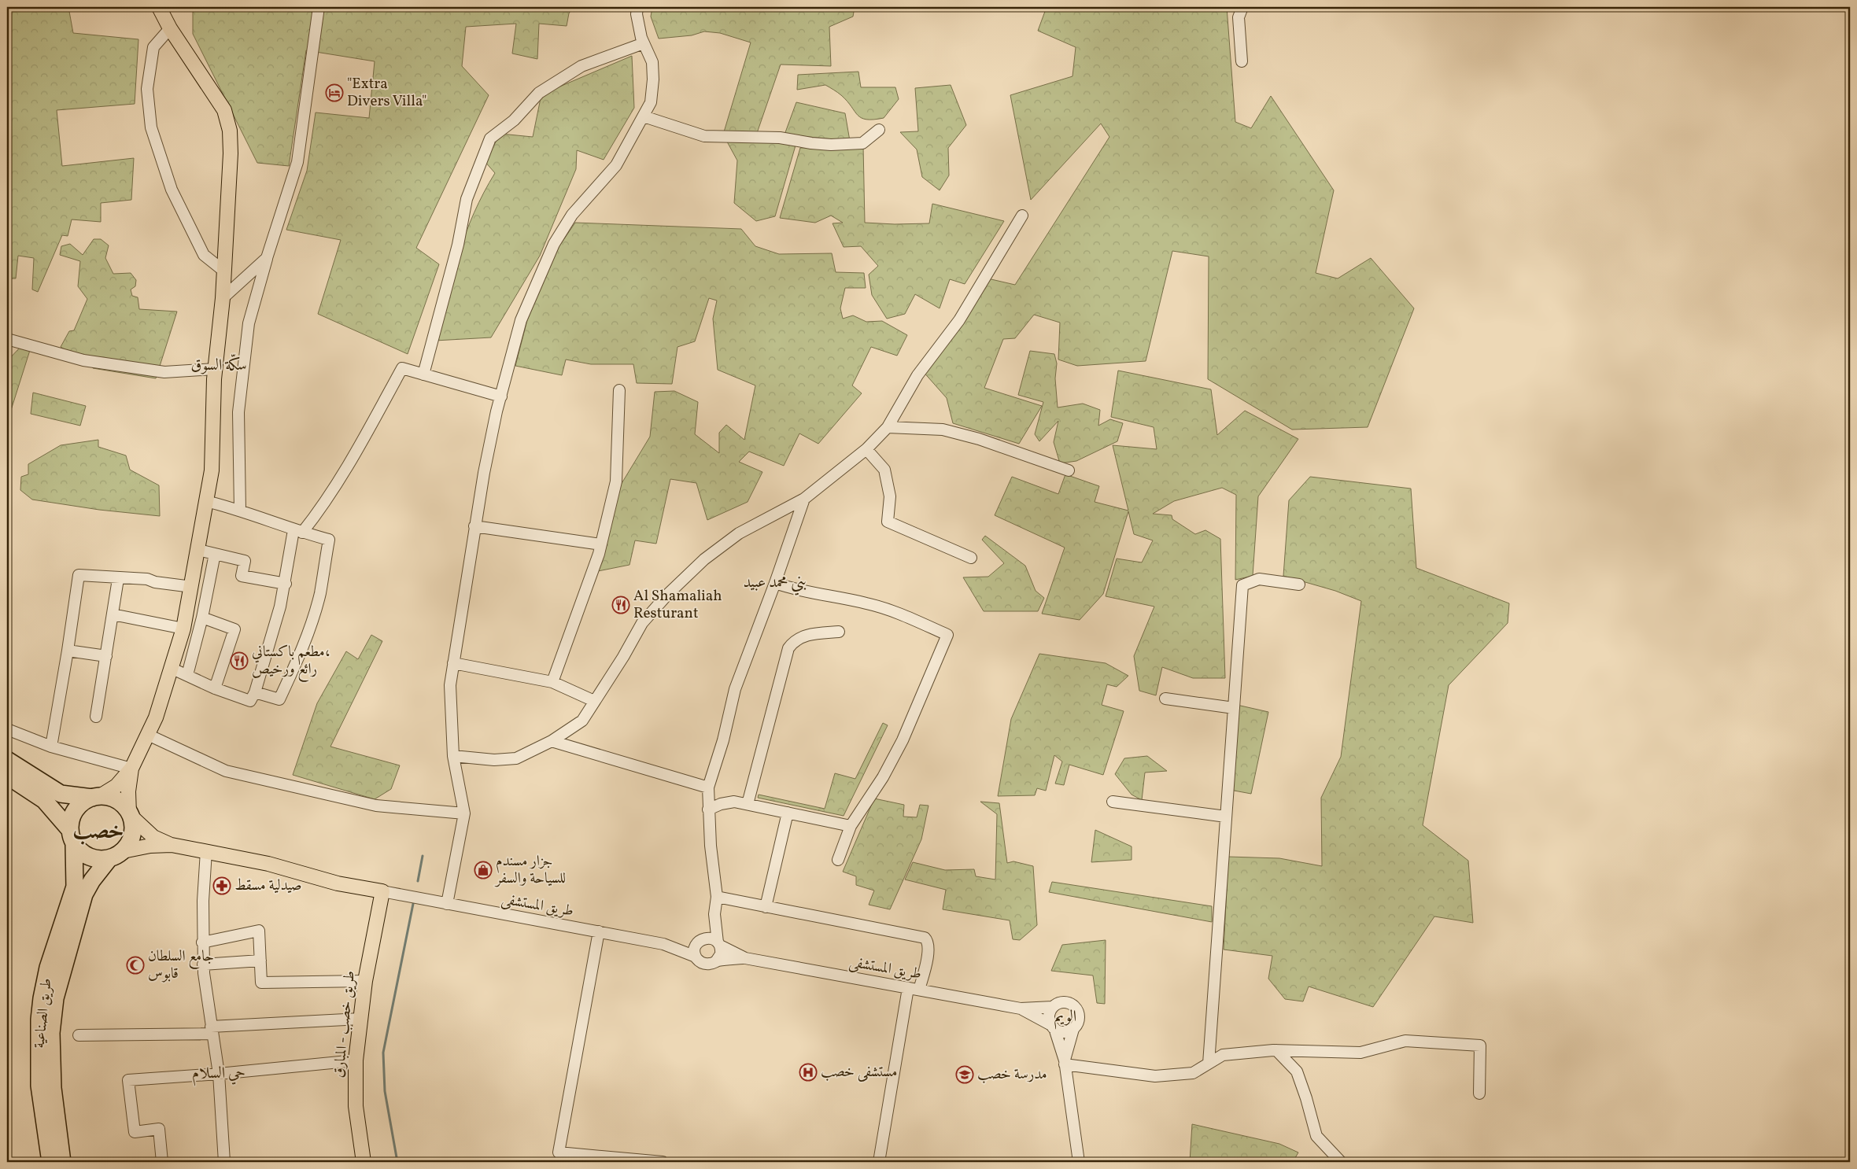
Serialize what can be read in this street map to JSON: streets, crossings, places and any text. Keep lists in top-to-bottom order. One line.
{"streets":{"highway":["طريق الصناعية"],"main road":["طريق خصب - المبارق"],"street":["طريق المستشفى"]},"crossings":[["طريق المستشفى","طريق خصب - المبارق"]],"districts":["سكّة السوق","بني محمد عبيد","خصب","الويم","حي السلام"],"places":{"hotel":["\"Extra Divers Villa\""],"restaurant":["Al Shamaliah Resturant","مطعم باكستاني، رائع ورخيص"],"shop":["جزار مسندم للسياحة والسفر"],"pharmacy":["صيدلية مسقط"],"mosque":["جامع السلطان قابوس"],"hospital":["مستشفى خصب"],"school or university":["مدرسة خصب"]}}
